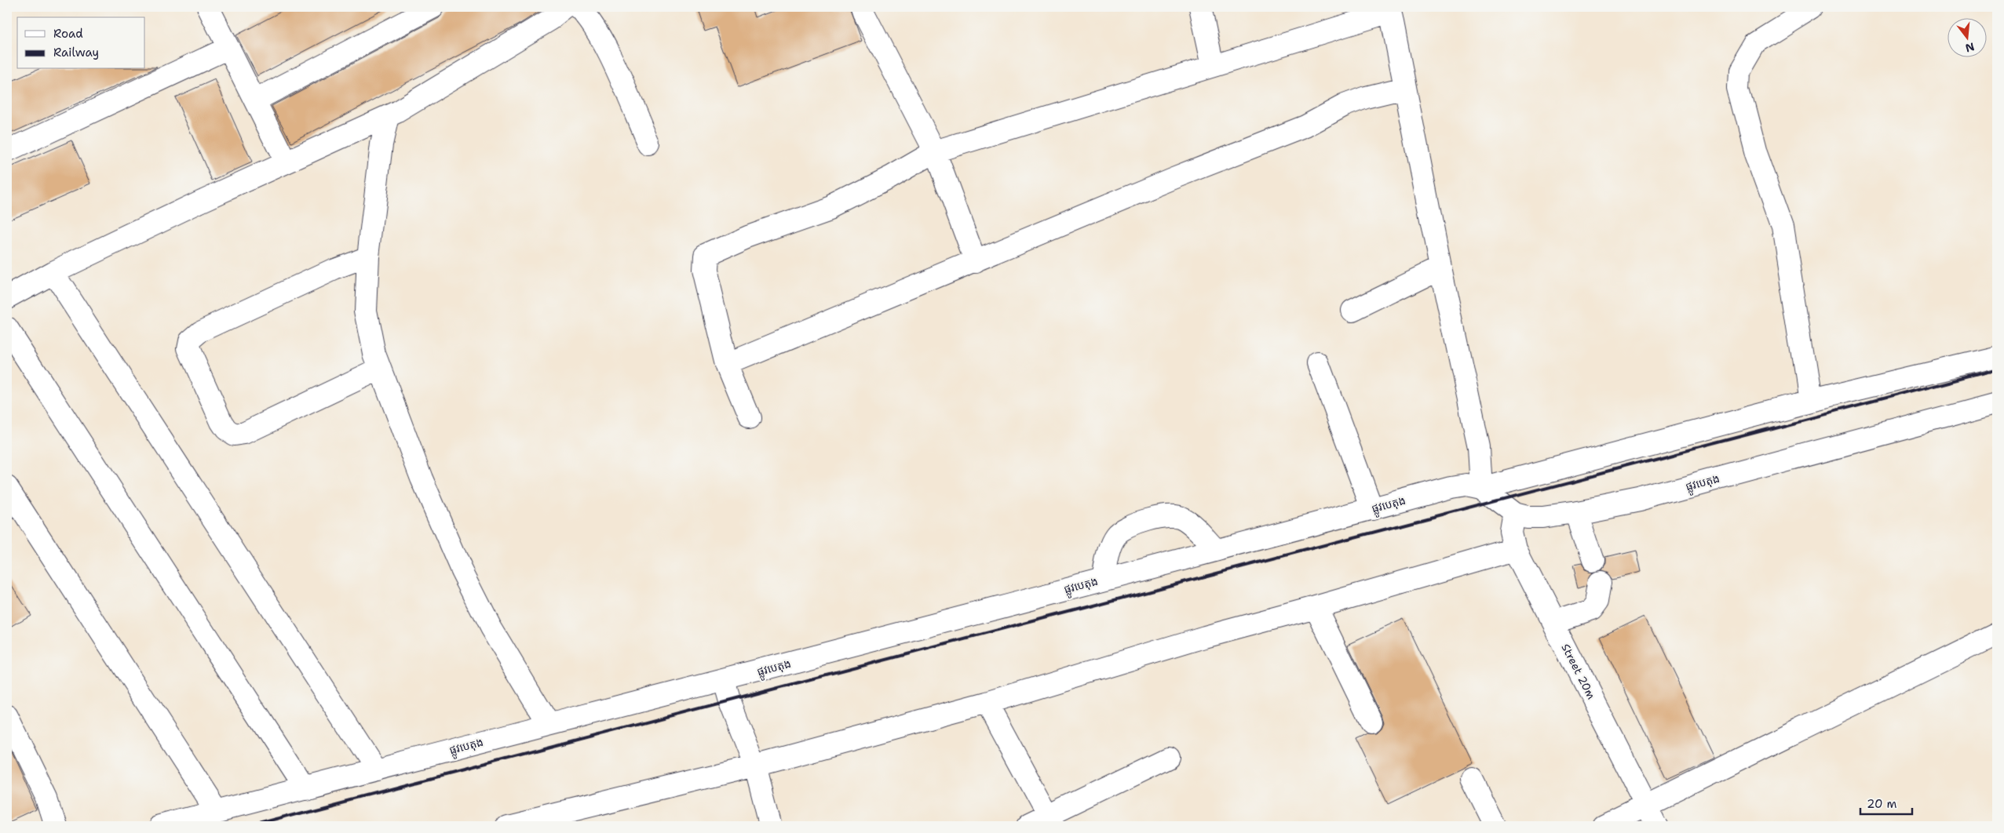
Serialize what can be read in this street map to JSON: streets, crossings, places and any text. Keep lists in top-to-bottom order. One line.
{"streets":{"street":["ផ្លូវបេតុង","Street 20m"]},"crossings":[["ផ្លូវបេតុង","Street 20m"]],"legend":["Road","Railway"],"scale_bar":"20 m","north":"bottom"}
